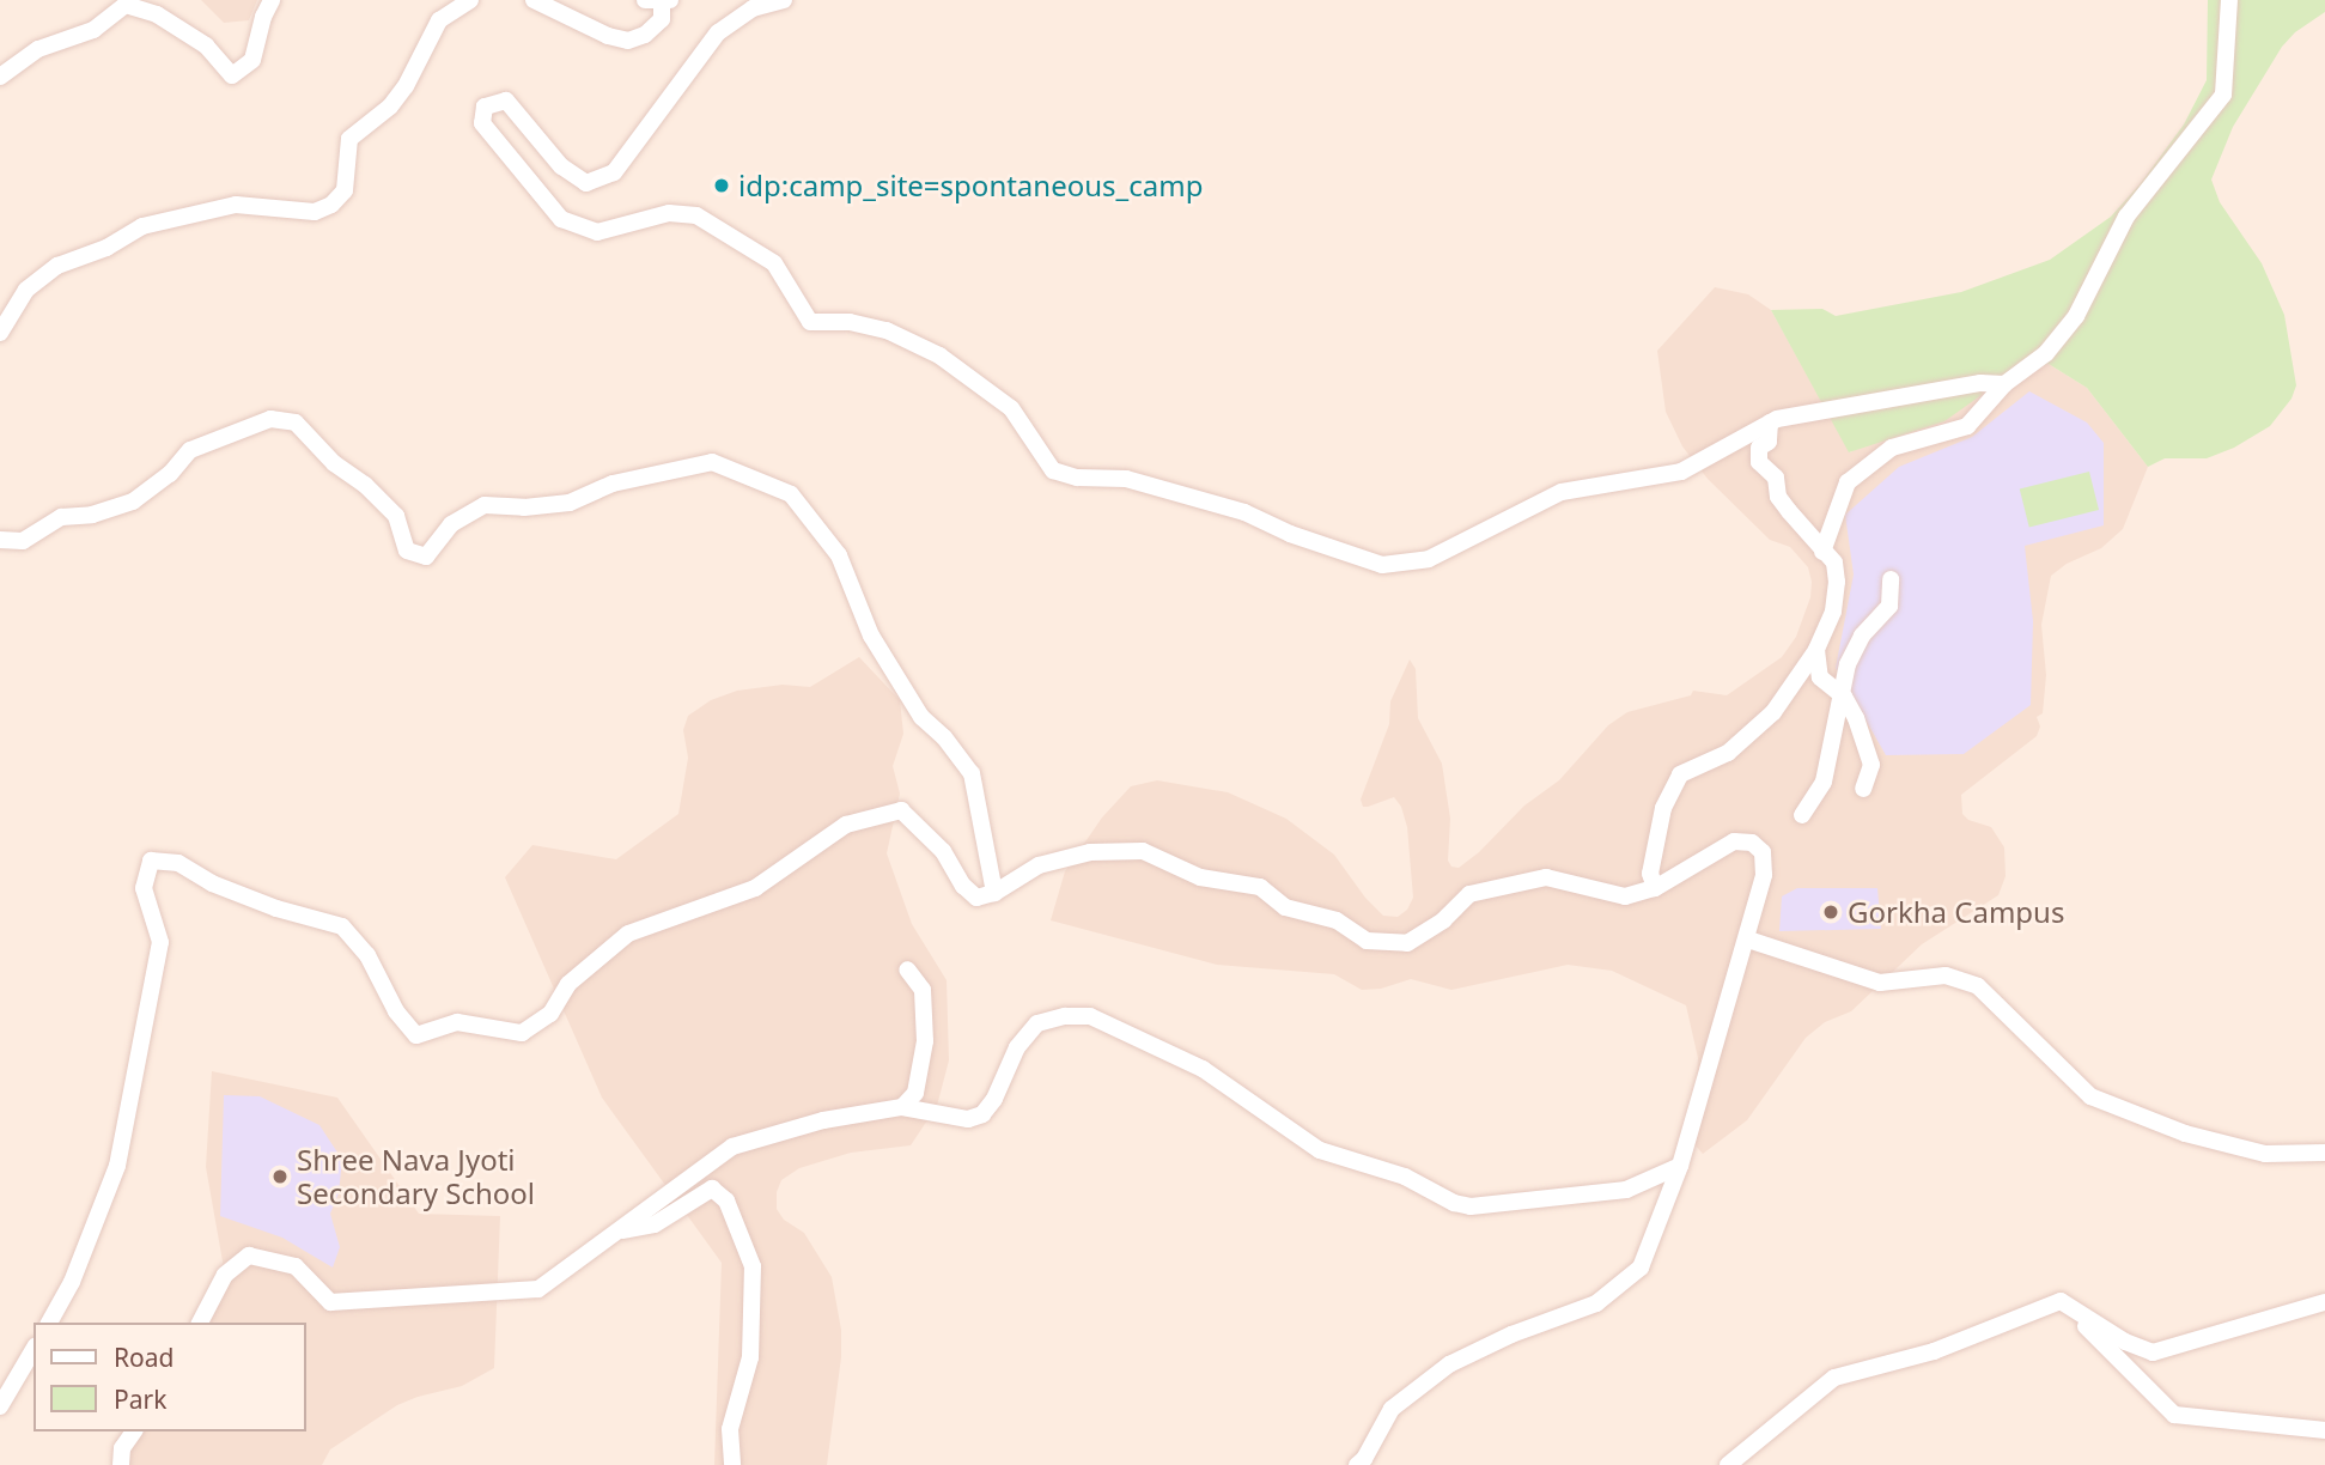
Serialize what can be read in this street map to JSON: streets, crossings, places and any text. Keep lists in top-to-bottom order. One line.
{"places":["idp:camp_site=spontaneous_camp","Gorkha Campus","Shree Nava Jyoti Secondary School"],"legend":["Road","Park"]}
